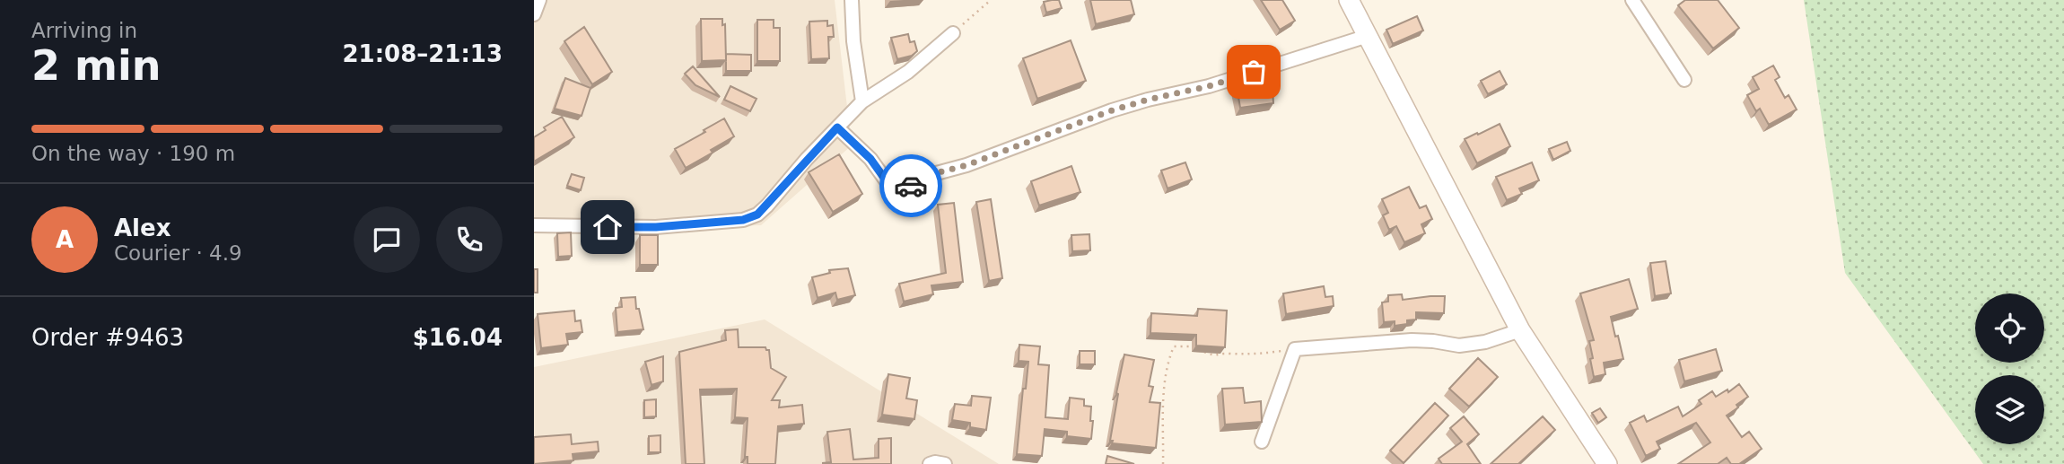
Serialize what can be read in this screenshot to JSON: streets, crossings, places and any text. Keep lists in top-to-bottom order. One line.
{"page":{"heading":["2 min","Arriving in","21:08–21:13"],"panel":["Alex","Courier · 4.9","Order #9463","$16.04"],"bar":"On the way · 190 m","round":"A"}}
